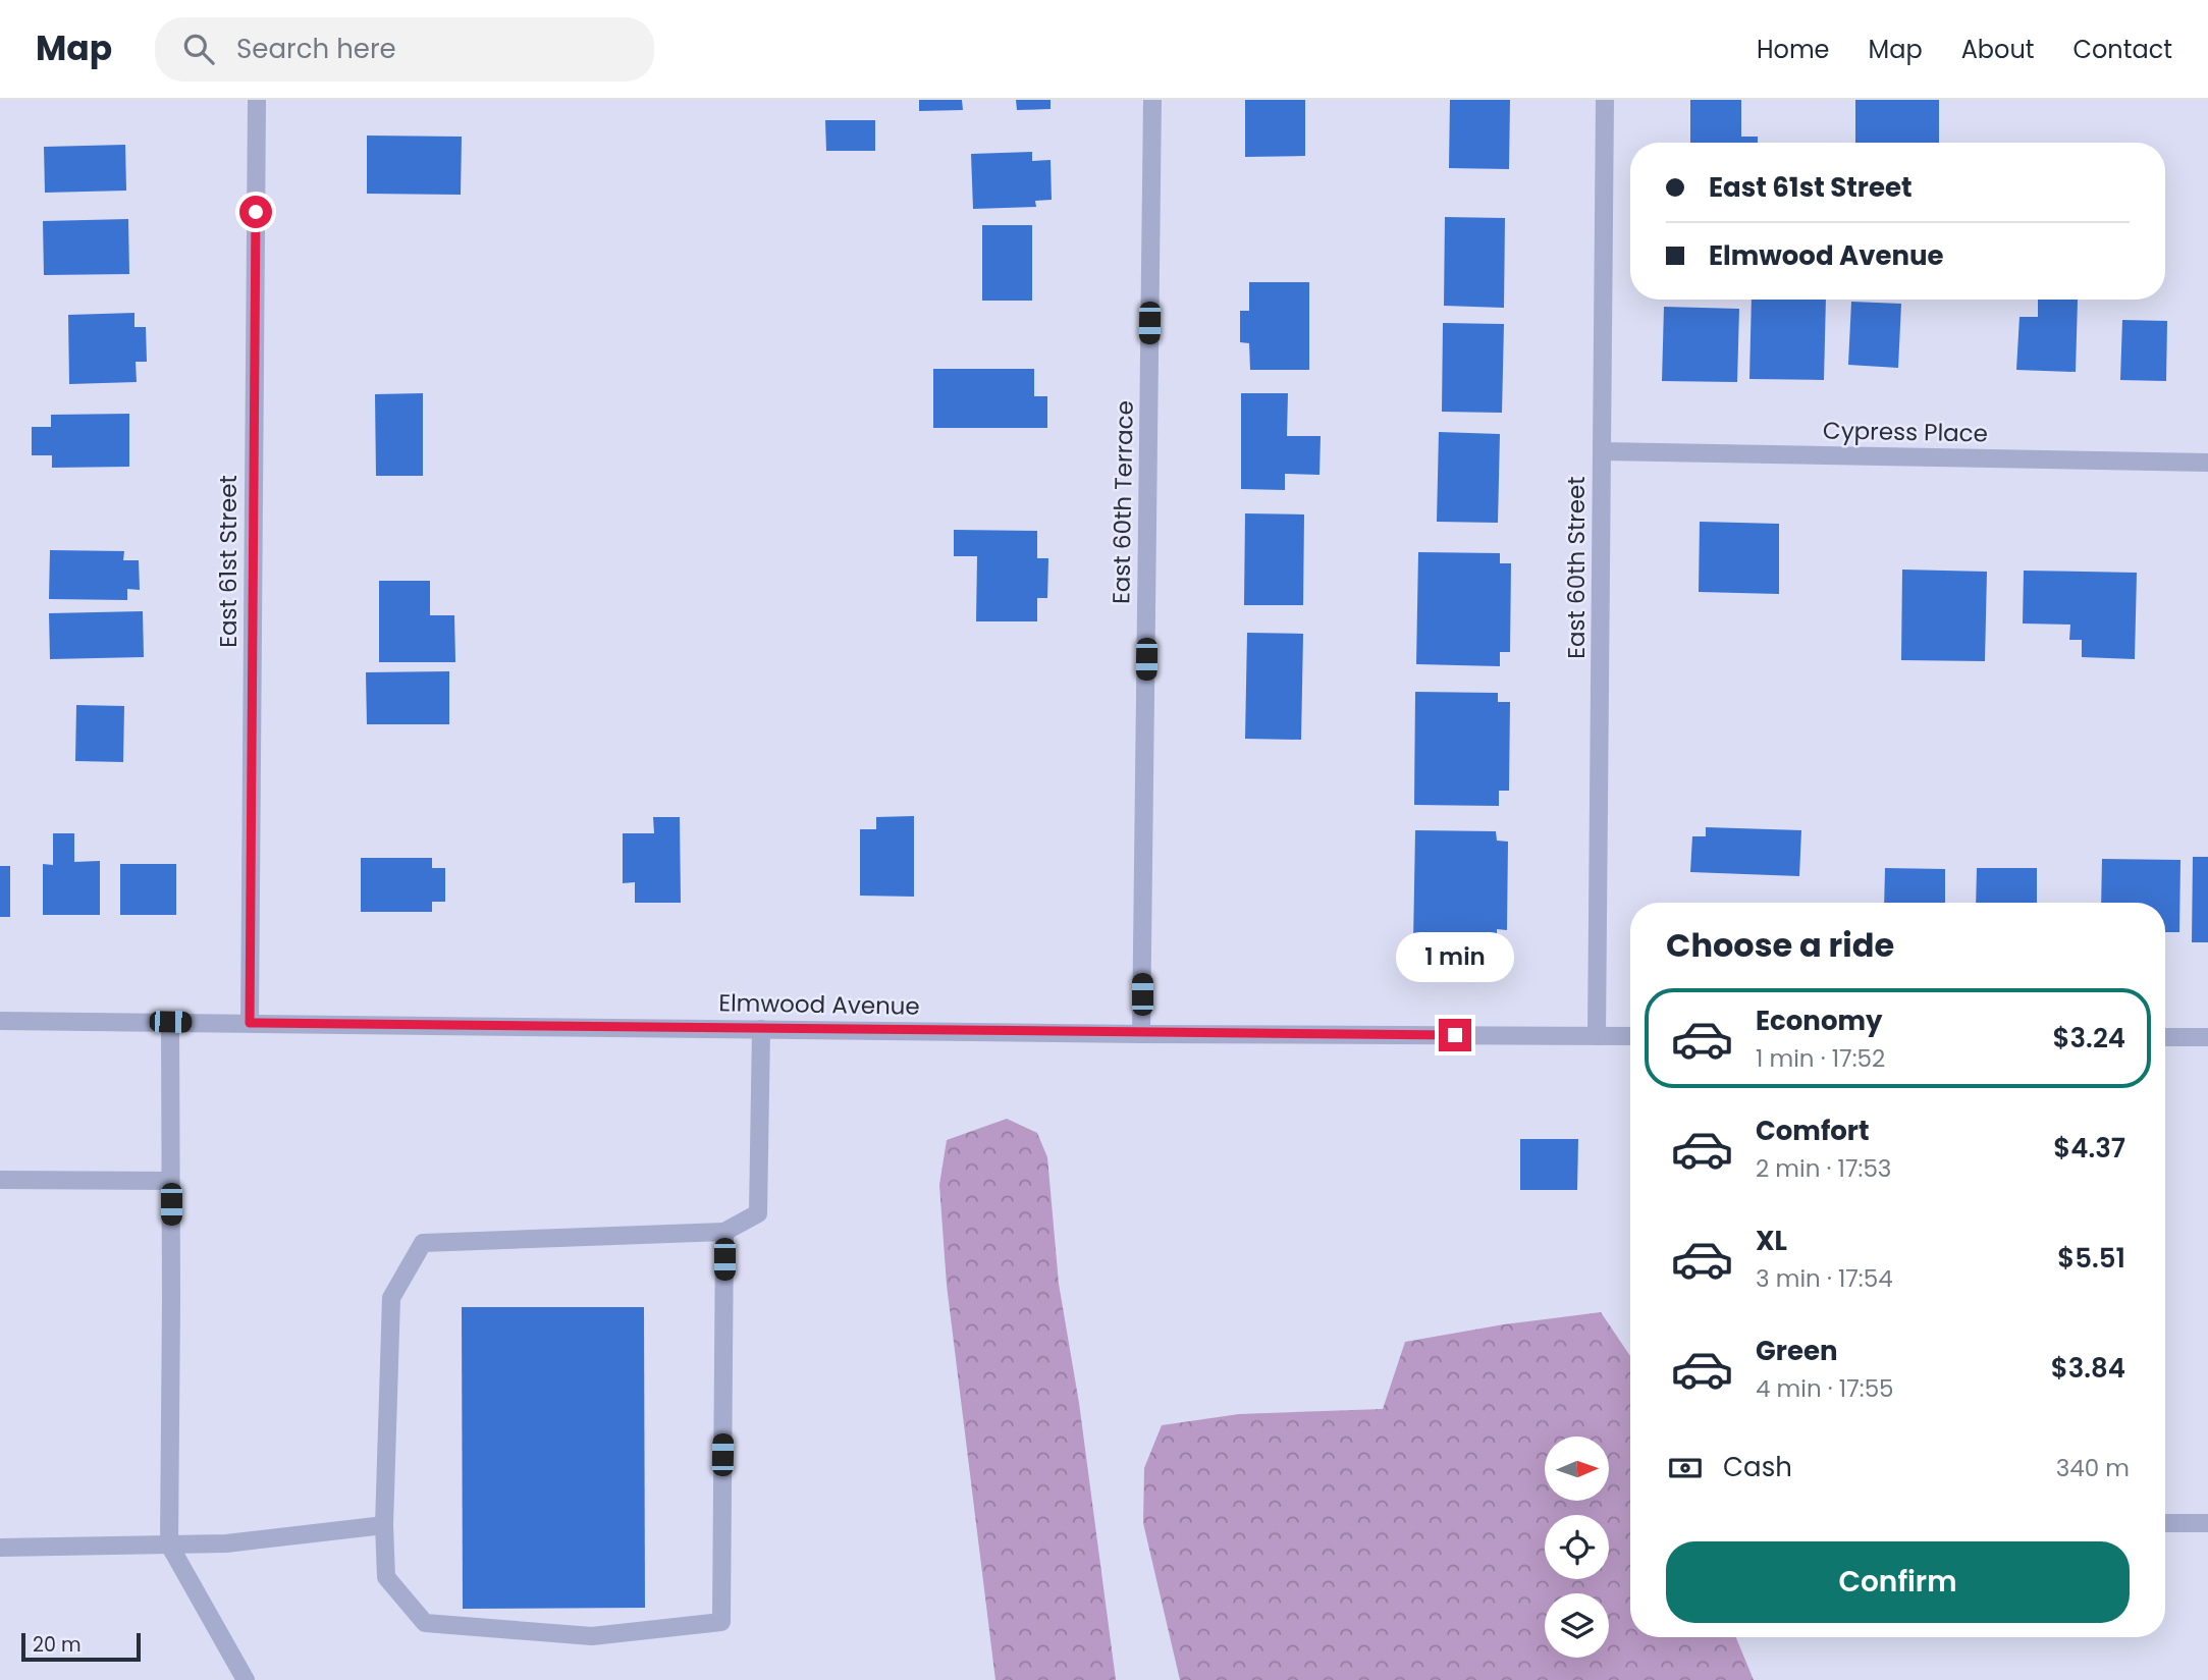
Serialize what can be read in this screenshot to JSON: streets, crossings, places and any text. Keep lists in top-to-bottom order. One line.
{"streets":{"street":["Cypress Place","East 60th Terrace","East 61st Street","East 60th Street","Elmwood Avenue"]},"crossings":[["Cypress Place","East 60th Street"],["East 60th Terrace","Elmwood Avenue"],["East 61st Street","Elmwood Avenue"],["East 60th Street","Elmwood Avenue"]],"scale_bar":"20 m","north":"right","page":{"header":"Map","search":"Search here","nav":["Home","Map","About","Contact"],"banner":["East 61st Street","Elmwood Avenue"],"heading":"Choose a ride","bubble":"1 min","list":[{"name":"Economy","note":"1 min · 17:52","value":"$3.24"},{"name":"Comfort","note":"2 min · 17:53","value":"$4.37"},{"name":"XL","note":"3 min · 17:54","value":"$5.51"},{"name":"Green","note":"4 min · 17:55","value":"$3.84"}],"pay":["Cash","340 m"],"buttons":"Confirm","scale":"20 m"}}
